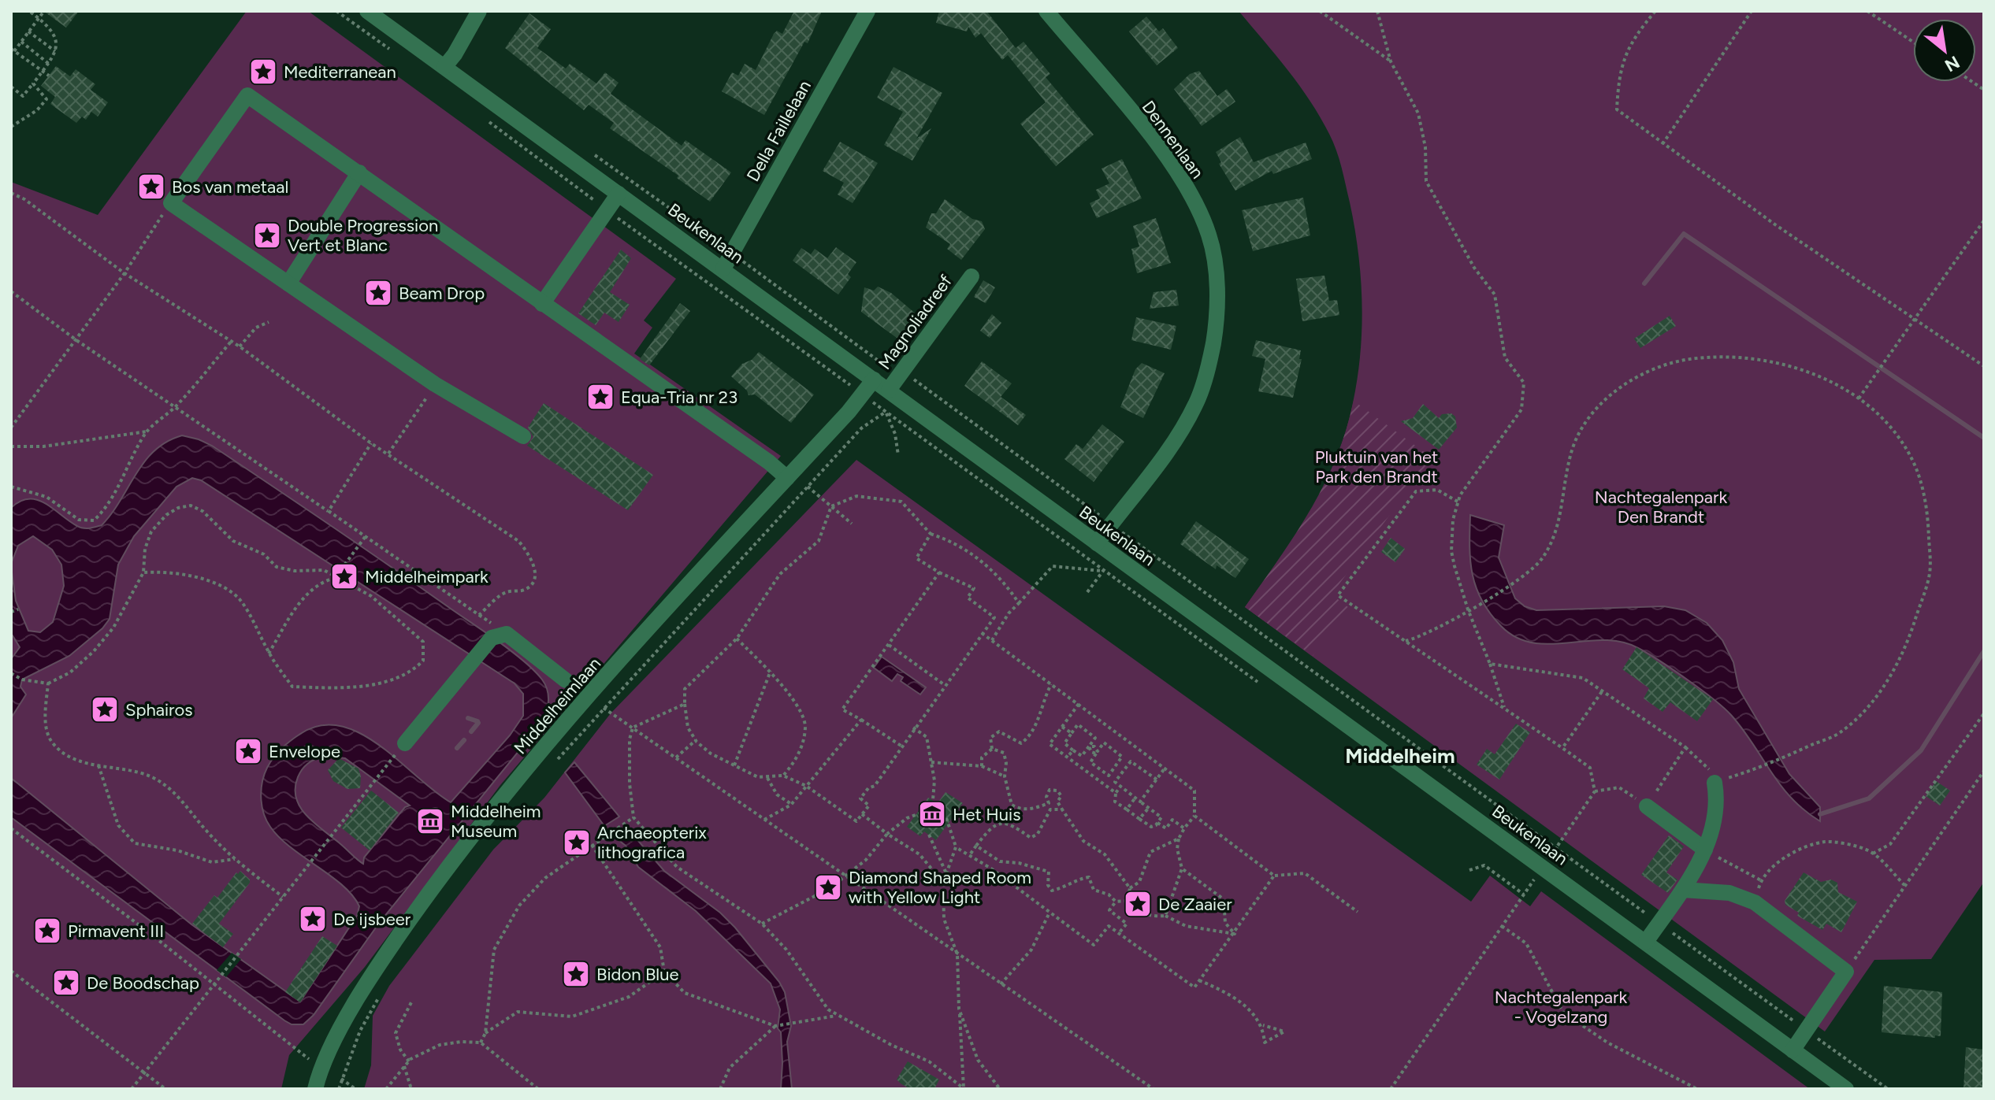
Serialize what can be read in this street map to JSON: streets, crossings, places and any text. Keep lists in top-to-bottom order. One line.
{"streets":{"street":["Della Faillelaan","Dennenlaan","Beukenlaan","Magnoliadreef","Middelheimlaan"]},"crossings":[["Della Faillelaan","Beukenlaan"],["Dennenlaan","Beukenlaan"],["Beukenlaan","Magnoliadreef"],["Beukenlaan","Middelheimlaan"]],"districts":["Middelheim"],"parks":["Pluktuin van het Park den Brandt","Nachtegalenpark Den Brandt","Nachtegalenpark - Vogelzang"],"places":{"place":["Mediterranean","Bos van metaal","Double Progression Vert et Blanc","Beam Drop","Equa-Tria nr 23","Middelheimpark","Sphairos","Envelope","Archaeopterix lithografica","Diamond Shaped Room with Yellow Light","De Zaaier","De ijsbeer","Pirmavent III","Bidon Blue","De Boodschap"],"museum":["Het Huis","Middelheim Museum"]},"north":"bottom right"}
